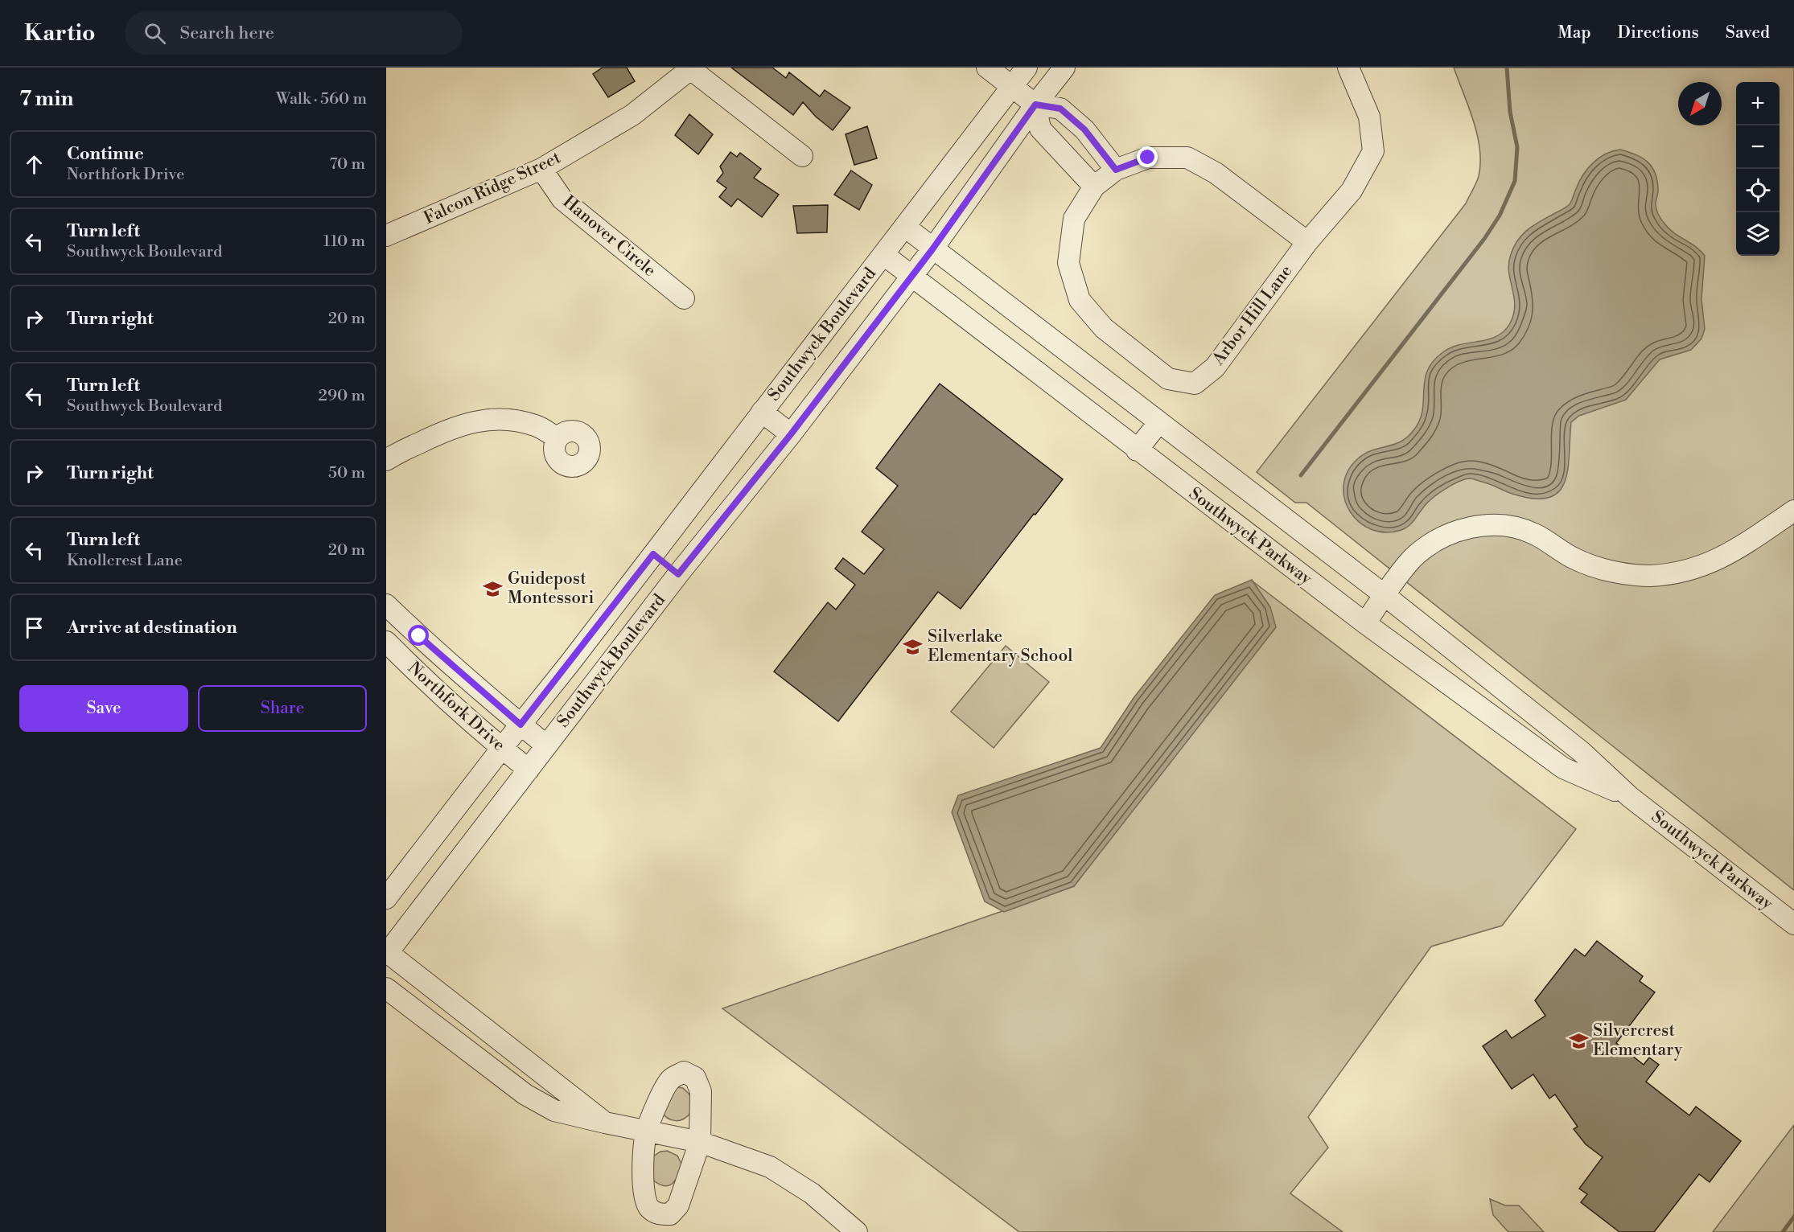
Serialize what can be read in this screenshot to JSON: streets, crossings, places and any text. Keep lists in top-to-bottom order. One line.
{"streets":{"street":["Falcon Ridge Street","Hanover Circle","Arbor Hill Lane","Southwyck Boulevard","Southwyck Parkway","Northfork Drive"]},"crossings":[["Falcon Ridge Street","Hanover Circle"],["Southwyck Boulevard","Southwyck Parkway"],["Southwyck Boulevard","Northfork Drive"]],"places":{"school or university":["Guidepost Montessori","Silverlake Elementary School","Silvercrest Elementary"]},"north":"bottom left","page":{"header":"Kartio","search":"Search here","nav":["Map","Directions","Saved"],"heading":["7 min","Walk · 560 m"],"map_buttons":["+","−"],"list":[["Continue","Northfork Drive","70 m"],["Turn left","Southwyck Boulevard","110 m"],["Turn right","20 m"],["Turn left","Southwyck Boulevard","290 m"],["Turn right","50 m"],["Turn left","Knollcrest Lane","20 m"],"Arrive at destination"],"buttons":["Save","Share"]}}
